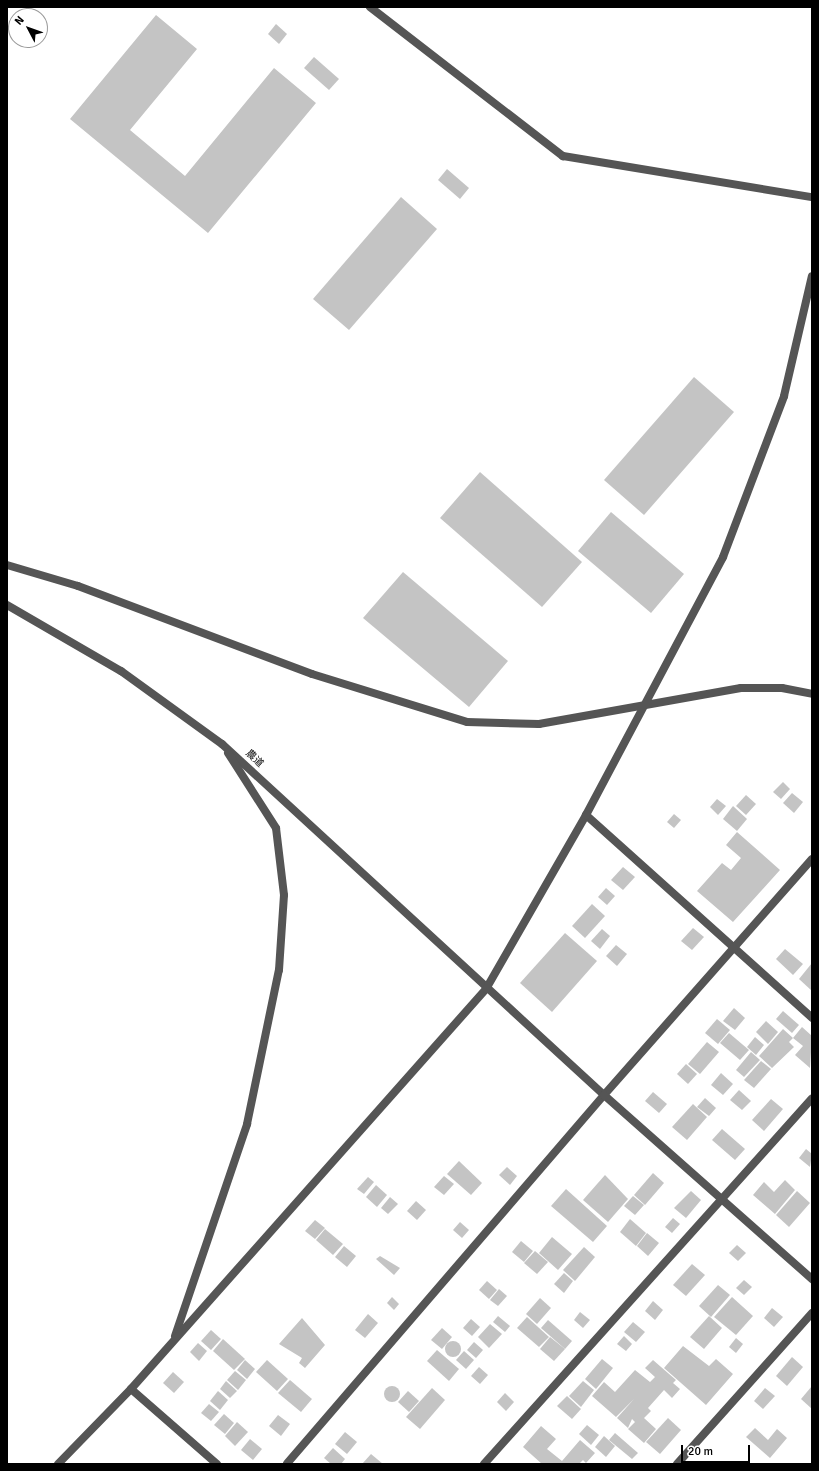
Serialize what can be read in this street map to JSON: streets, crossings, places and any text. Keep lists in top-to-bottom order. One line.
{"streets":{"street":["農道"]},"scale_bar":"20 m","north":"top left"}
